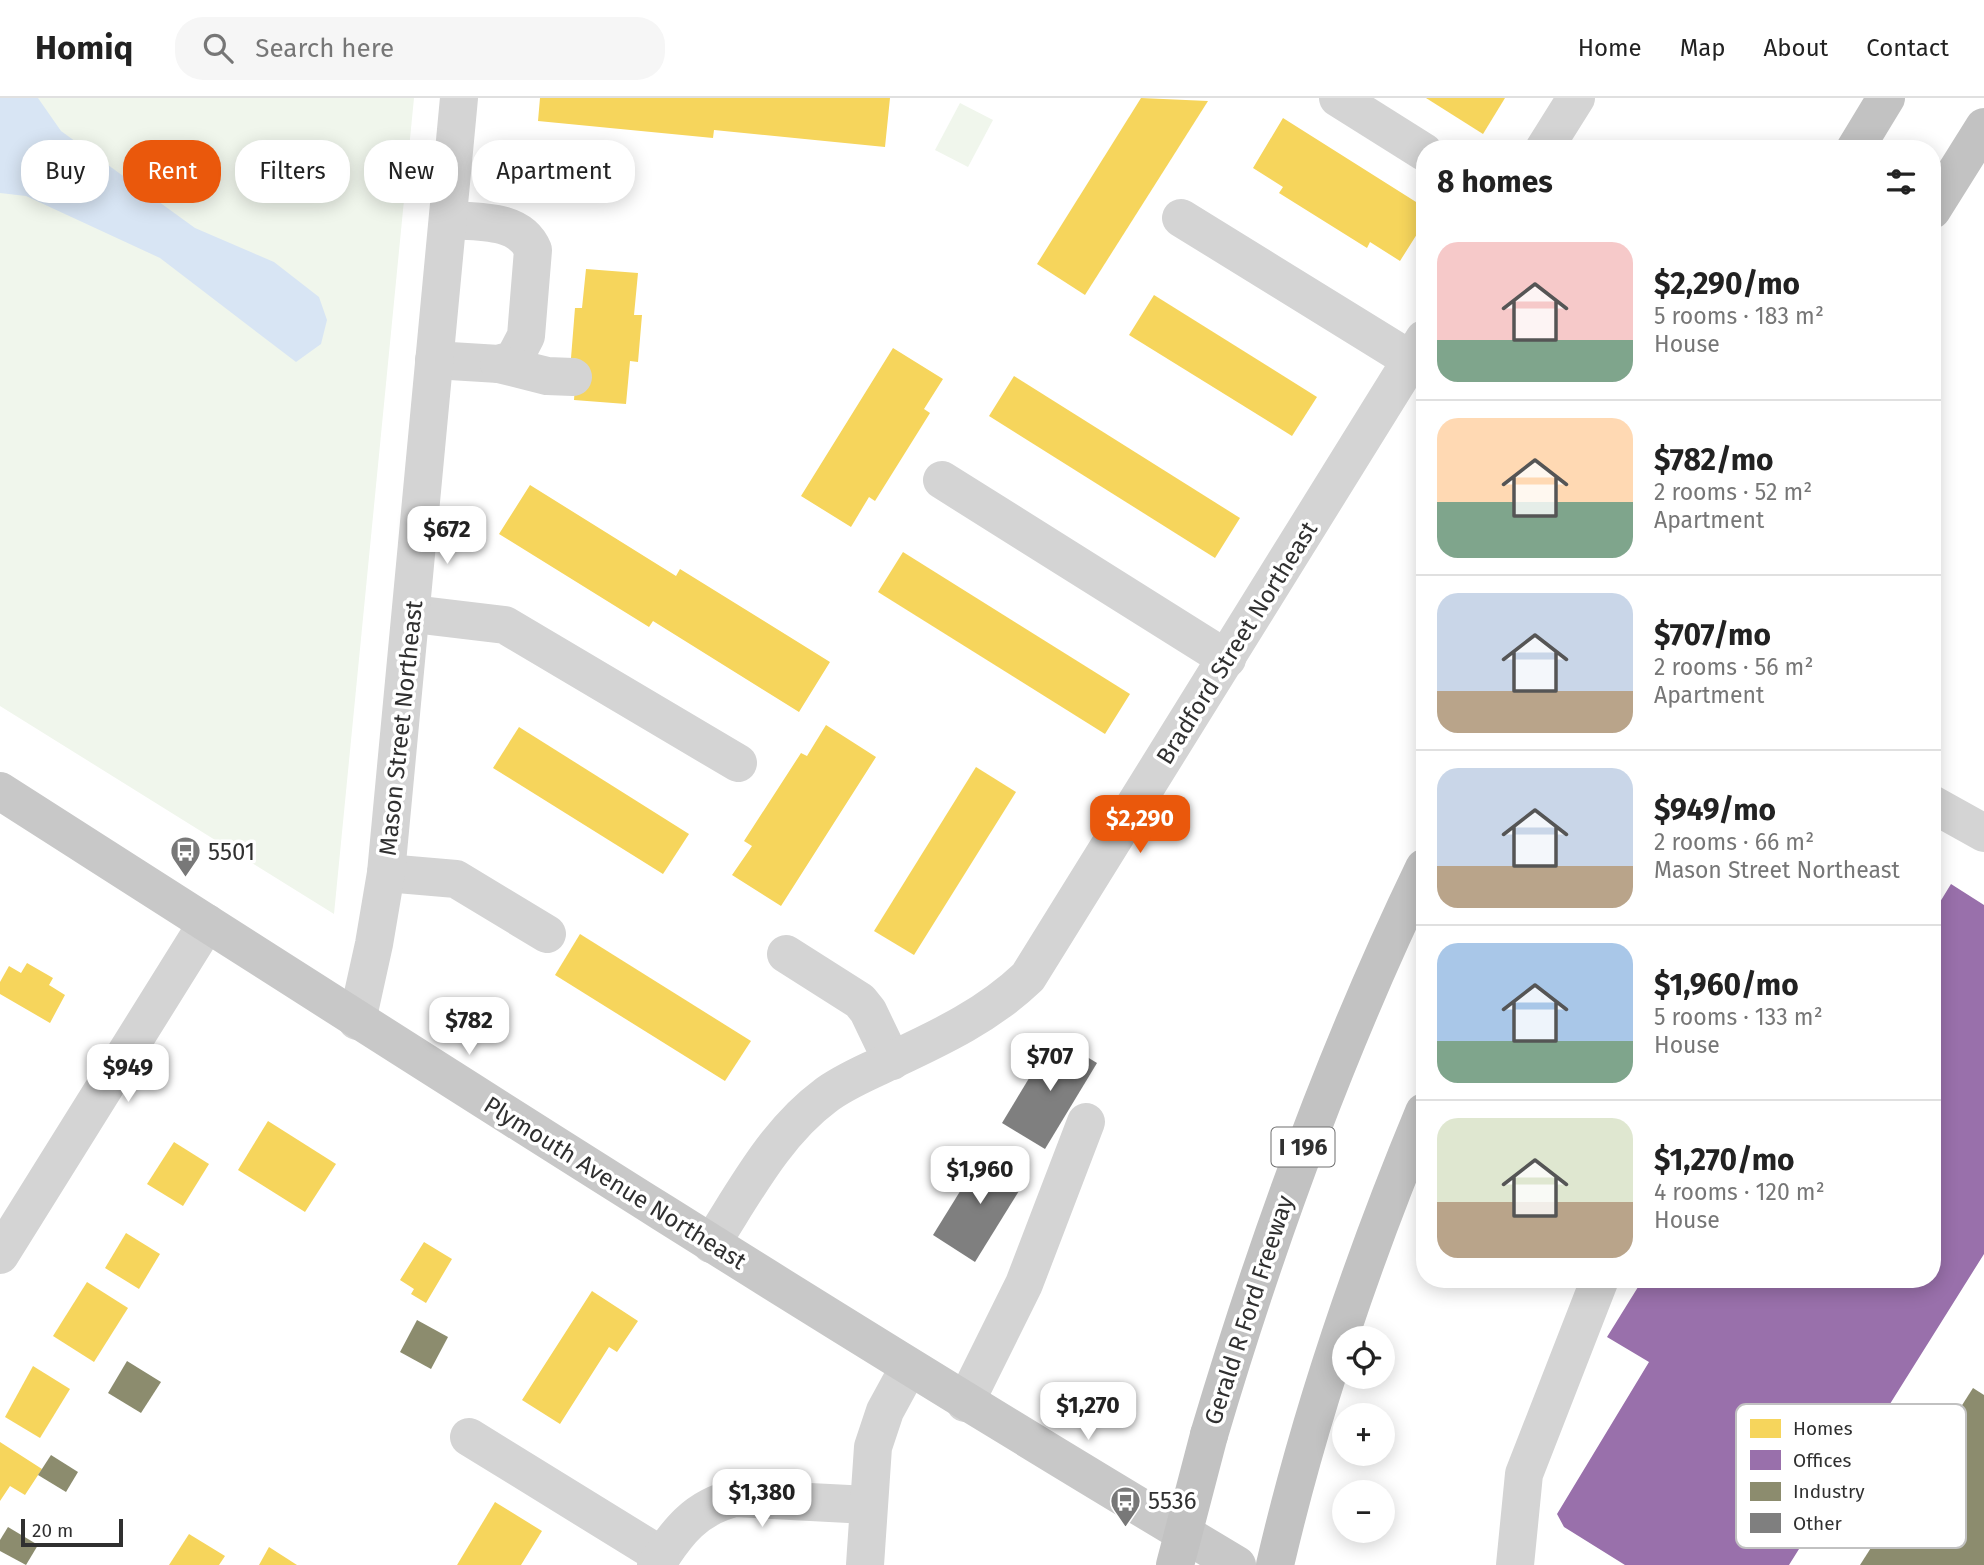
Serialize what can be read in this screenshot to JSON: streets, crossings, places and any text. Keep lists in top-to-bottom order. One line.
{"streets":{"highway":["I 196","Gerald R Ford Freeway"],"main road":["Plymouth Avenue Northeast"],"street":["Bradford Street Northeast","Mason Street Northeast"]},"crossings":[["Bradford Street Northeast","Plymouth Avenue Northeast"],["Mason Street Northeast","Plymouth Avenue Northeast"]],"places":{"bus stop":["5501","5536"]},"legend":["Homes","Offices","Industry","Other"],"scale_bar":"20 m","page":{"header":"Homiq","search":"Search here","nav":["Home","Map","About","Contact"],"chip":["Buy","Rent","Filters","New","Apartment"],"heading":"8 homes","list":[{"name":"$2,290/mo","note":"5 rooms · 183 m² · House"},{"name":"$782/mo","note":"2 rooms · 52 m² · Apartment"},{"name":"$707/mo","note":"2 rooms · 56 m² · Apartment"},{"name":"$949/mo","note":"2 rooms · 66 m² · Mason Street Northeast"},{"name":"$1,960/mo","note":"5 rooms · 133 m² · House"},{"name":"$1,270/mo","note":"4 rooms · 120 m² · House"}],"price":["$672","$2,290","$782","$707","$949","$1,960","$1,270","$1,380"],"map_buttons":["+","−"],"scale":"20 m"}}
